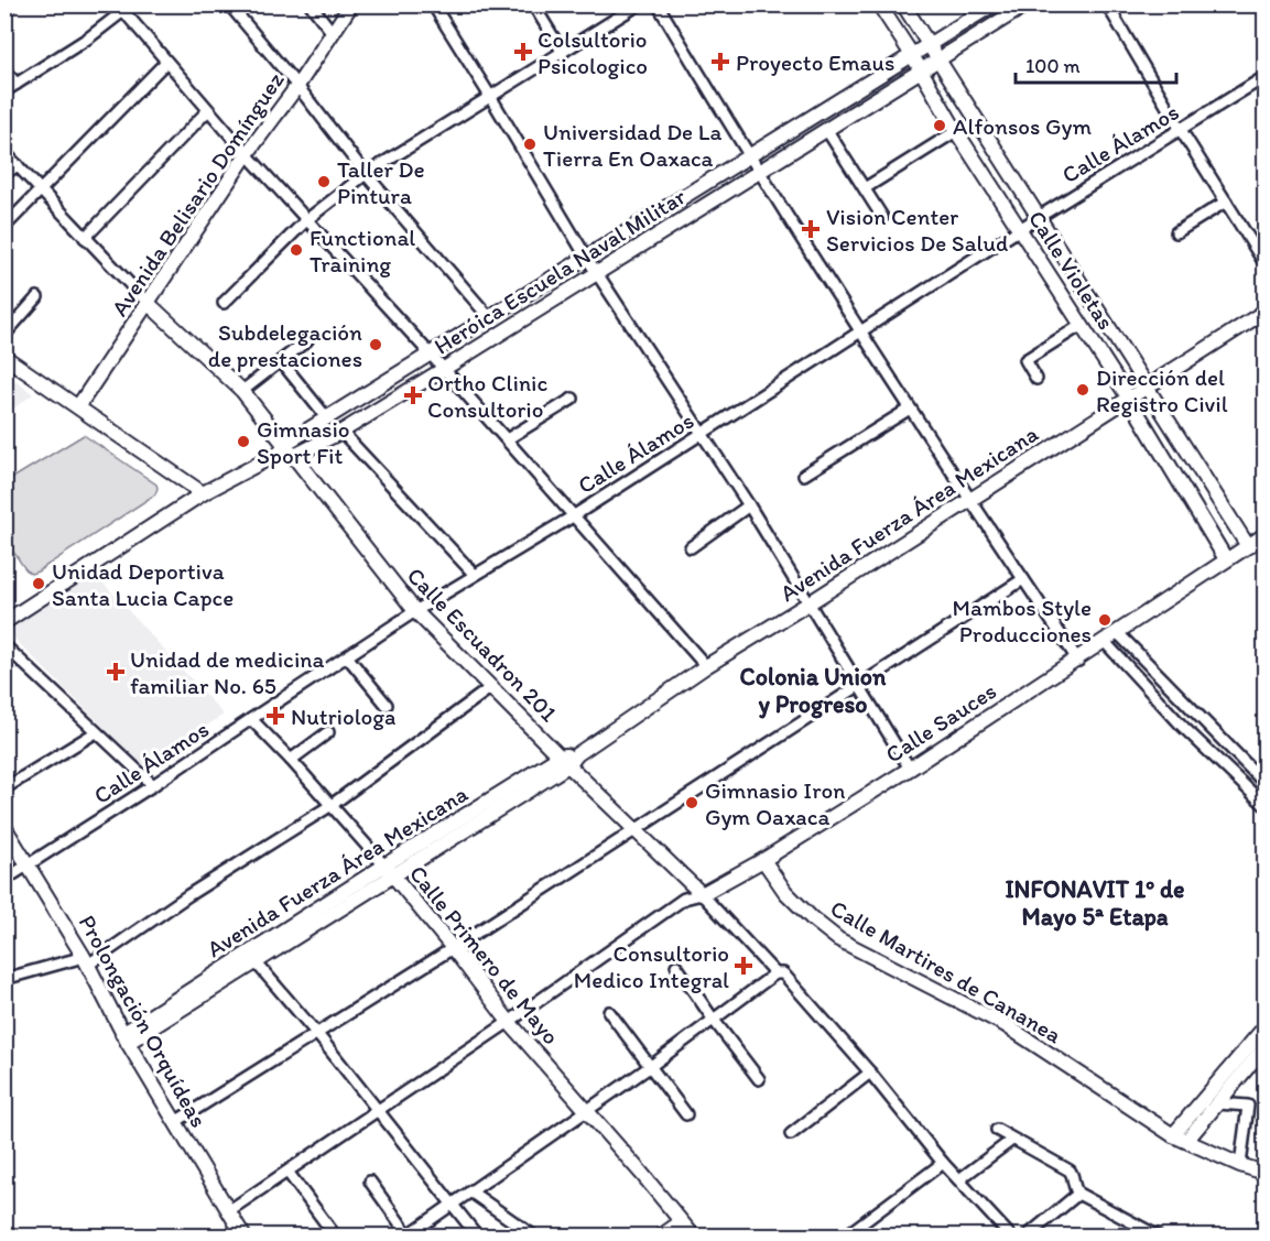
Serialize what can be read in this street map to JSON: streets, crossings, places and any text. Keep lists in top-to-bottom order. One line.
{"streets":{"street":["Calle Álamos","Avenida Belisario Domínguez","Calle Violetas","Heróica Escuela Naval Militar","Avenida Fuerza Área Mexicana","Calle Escuadron 201","Calle Sauces","Calle Primero de Mayo","Calle Martires de Cananea","Prolongación Orquídeas"]},"crossings":[["Calle Álamos","Calle Violetas"],["Calle Álamos","Calle Escuadron 201"],["Calle Álamos","Calle Primero de Mayo"],["Calle Álamos","Prolongación Orquídeas"],["Calle Violetas","Heróica Escuela Naval Militar"],["Calle Violetas","Avenida Fuerza Área Mexicana"],["Calle Violetas","Calle Sauces"],["Heróica Escuela Naval Militar","Calle Escuadron 201"],["Avenida Fuerza Área Mexicana","Calle Escuadron 201"],["Avenida Fuerza Área Mexicana","Calle Primero de Mayo"],["Avenida Fuerza Área Mexicana","Prolongación Orquídeas"],["Calle Escuadron 201","Calle Sauces"],["Calle Sauces","Calle Primero de Mayo"],["Calle Sauces","Calle Martires de Cananea"],["Calle Sauces","Prolongación Orquídeas"]],"districts":["Colonia Union y Progreso","INFONAVIT 1º de Mayo 5ª Etapa"],"places":{"health":["Colsultorio Psicologico","Proyecto Emaus","Vision Center Servicios De Salud","Ortho Clinic Consultorio","Unidad de medicina familiar No. 65","Nutriologa","Consultorio Medico Integral"],"other":["Alfonsos Gym","Universidad De La Tierra En Oaxaca","Taller De Pintura","Functional Training","Subdelegación de prestaciones","Dirección del Registro Civil","Gimnasio Sport Fit","Unidad Deportiva Santa Lucia Capce","Mambos Style Producciones","Gimnasio Iron Gym Oaxaca"]},"scale_bar":"100 m"}
